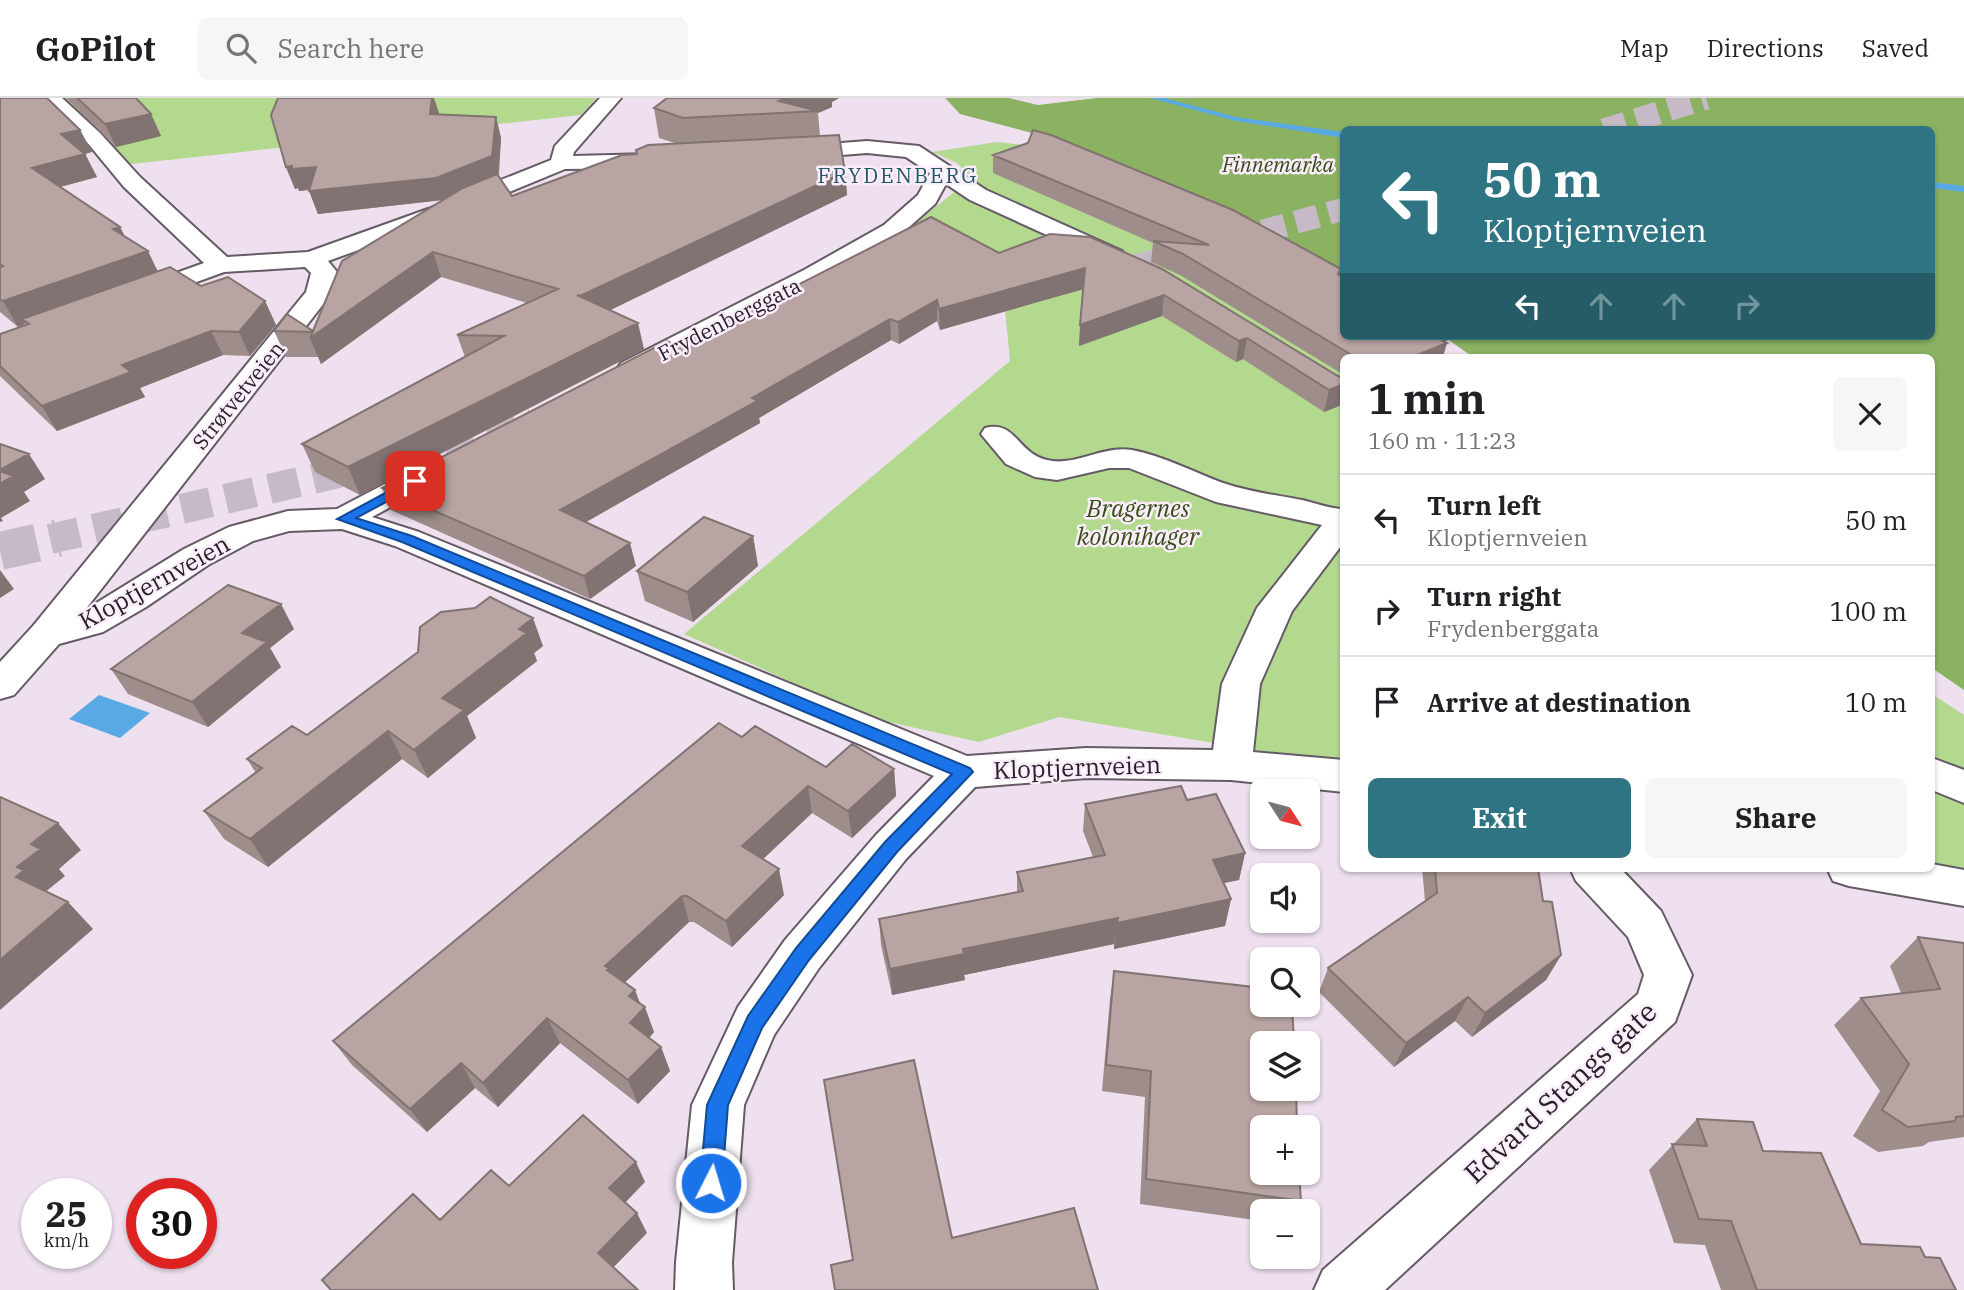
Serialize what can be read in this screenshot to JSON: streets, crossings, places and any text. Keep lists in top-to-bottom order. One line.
{"streets":{"street":["Frydenberggata","Strøtvetveien","Kloptjernveien","Edvard Stangs gate"]},"crossings":[["Strøtvetveien","Kloptjernveien"]],"districts":["FRYDENBERG"],"parks":["Finnemarka","Bragernes kolonihager"],"north":"bottom right","page":{"header":"GoPilot","search":"Search here","nav":["Map","Directions","Saved"],"turn":["50 m","Kloptjernveien"],"heading":["1 min","160 m · 11:23"],"list":[{"name":"Turn left","note":"Kloptjernveien","value":"50 m"},{"name":"Turn right","note":"Frydenberggata","value":"100 m"},{"name":"Arrive at destination","value":"10 m"}],"buttons":["Exit","Share"],"map_buttons":["+","−"],"speed":"25 km/h","limit":"30"}}
